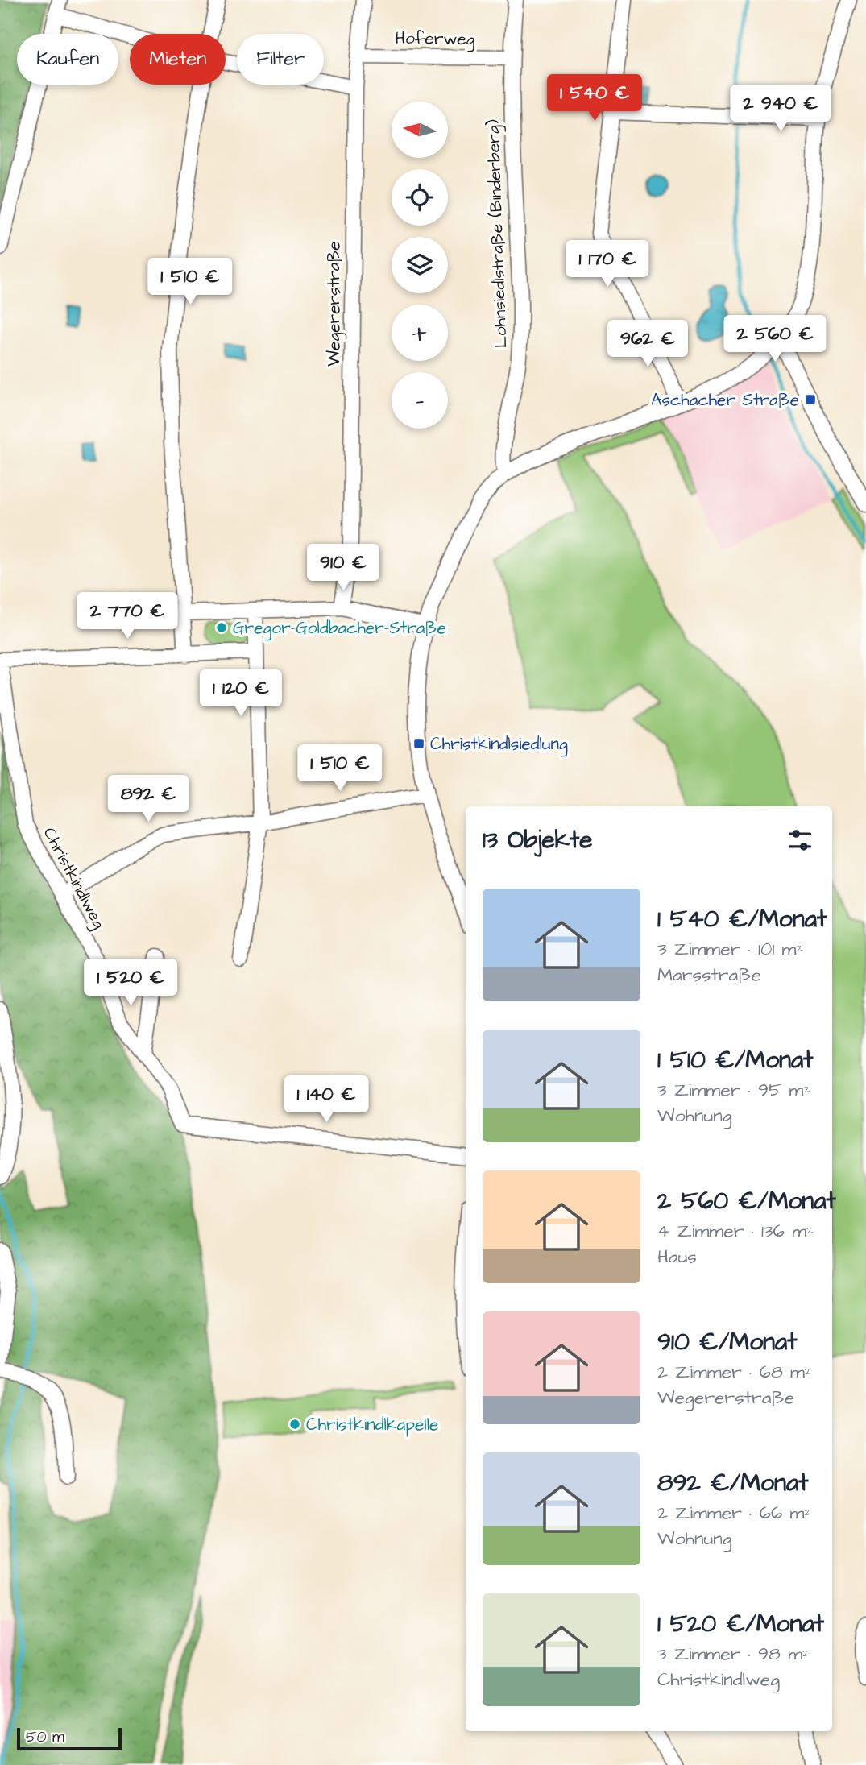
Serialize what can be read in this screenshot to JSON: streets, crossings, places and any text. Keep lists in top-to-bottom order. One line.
{"streets":{"street":["Hoferweg","Lohnsiedlstraße (Binderberg)","Wegererstraße","Christkindlweg"]},"crossings":[["Hoferweg","Lohnsiedlstraße (Binderberg)"],["Hoferweg","Wegererstraße"]],"places":{"transit":["Aschacher Straße","Christkindlsiedlung"],"other":["Gregor-Goldbacher-Straße","Christkindlkapelle"]},"scale_bar":"50 m","north":"left","page":{"chip":["Kaufen","Mieten","Filter"],"price":["1 540 €","2 940 €","1 170 €","1 510 €","2 560 €","962 €","910 €","2 770 €","1 120 €","1 510 €","892 €","1 520 €","1 140 €"],"map_buttons":["+","−"],"heading":"13 Objekte","list":[{"name":"1 540 €/Monat","note":"3 Zimmer · 101 m² · Marsstraße"},{"name":"1 510 €/Monat","note":"3 Zimmer · 95 m² · Wohnung"},{"name":"2 560 €/Monat","note":"4 Zimmer · 136 m² · Haus"},{"name":"910 €/Monat","note":"2 Zimmer · 68 m² · Wegererstraße"},{"name":"892 €/Monat","note":"2 Zimmer · 66 m² · Wohnung"},{"name":"1 520 €/Monat","note":"3 Zimmer · 98 m² · Christkindlweg"}],"scale":"50 m"}}
